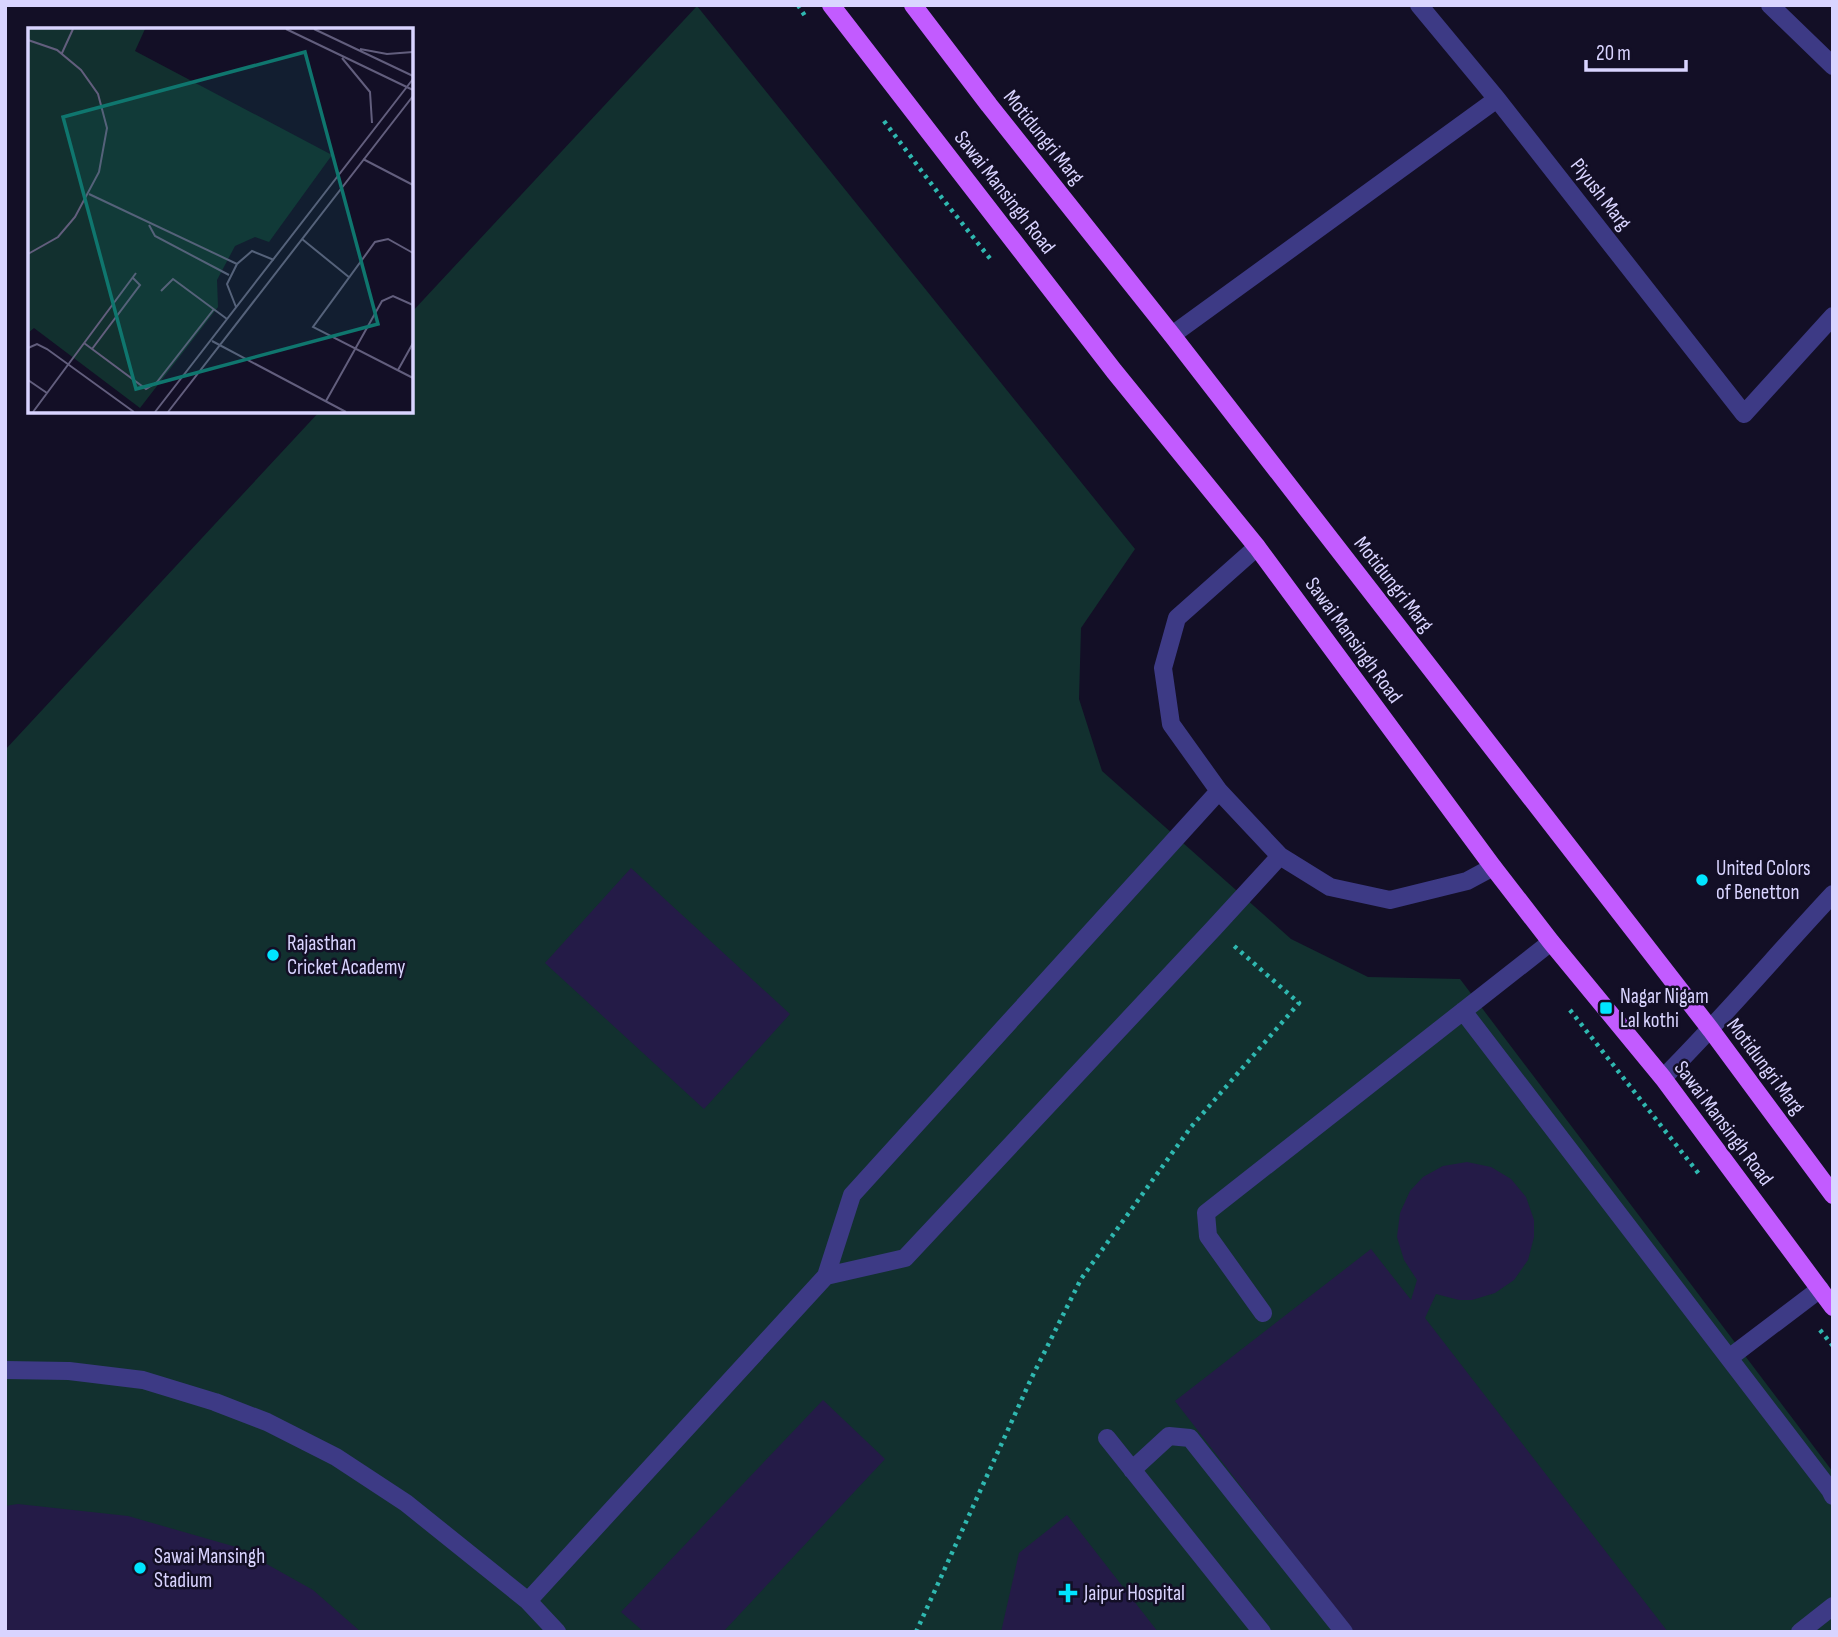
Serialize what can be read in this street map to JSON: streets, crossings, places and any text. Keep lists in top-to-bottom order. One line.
{"streets":{"main road":["Motidungri Marg","Sawai Mansingh Road"],"street":["Piyush Marg"]},"places":{"other":["United Colors of Benetton","Rajasthan Cricket Academy","Sawai Mansingh Stadium"],"transit":["Nagar Nigam Lal kothi"],"health":["Jaipur Hospital"]},"scale_bar":"20 m"}
